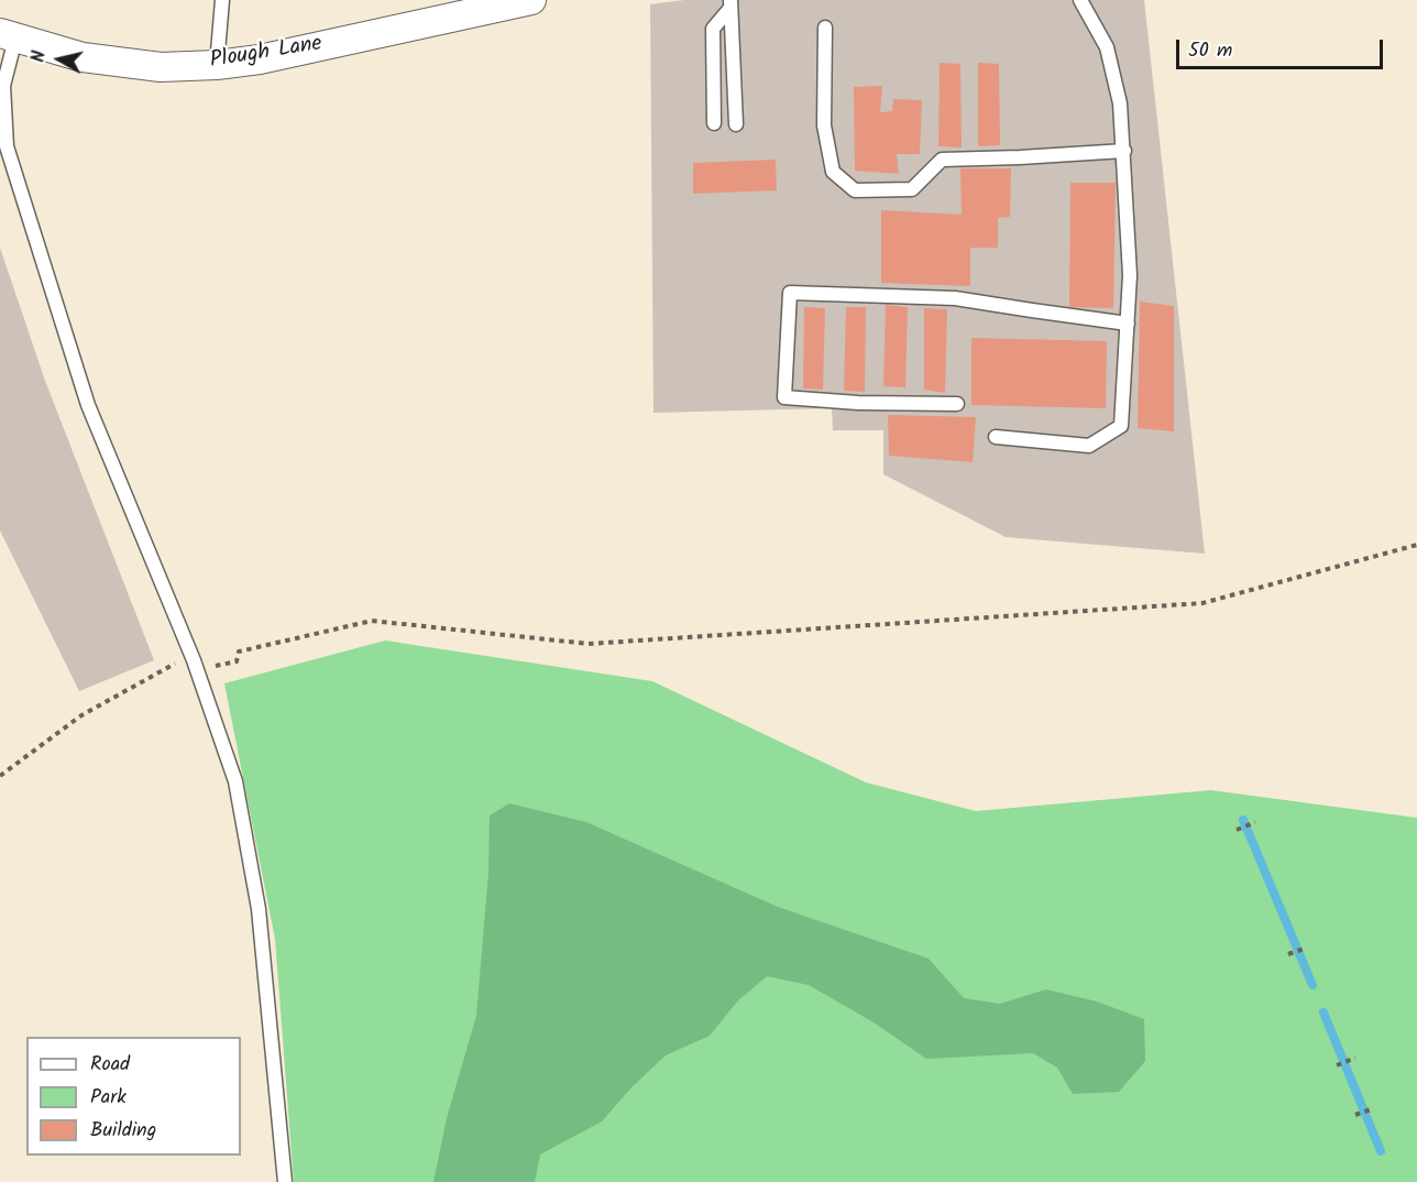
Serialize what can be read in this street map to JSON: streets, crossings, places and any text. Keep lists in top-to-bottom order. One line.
{"streets":{"street":["Plough Lane"]},"legend":["Road","Park","Building"],"scale_bar":"50 m","north":"left"}
